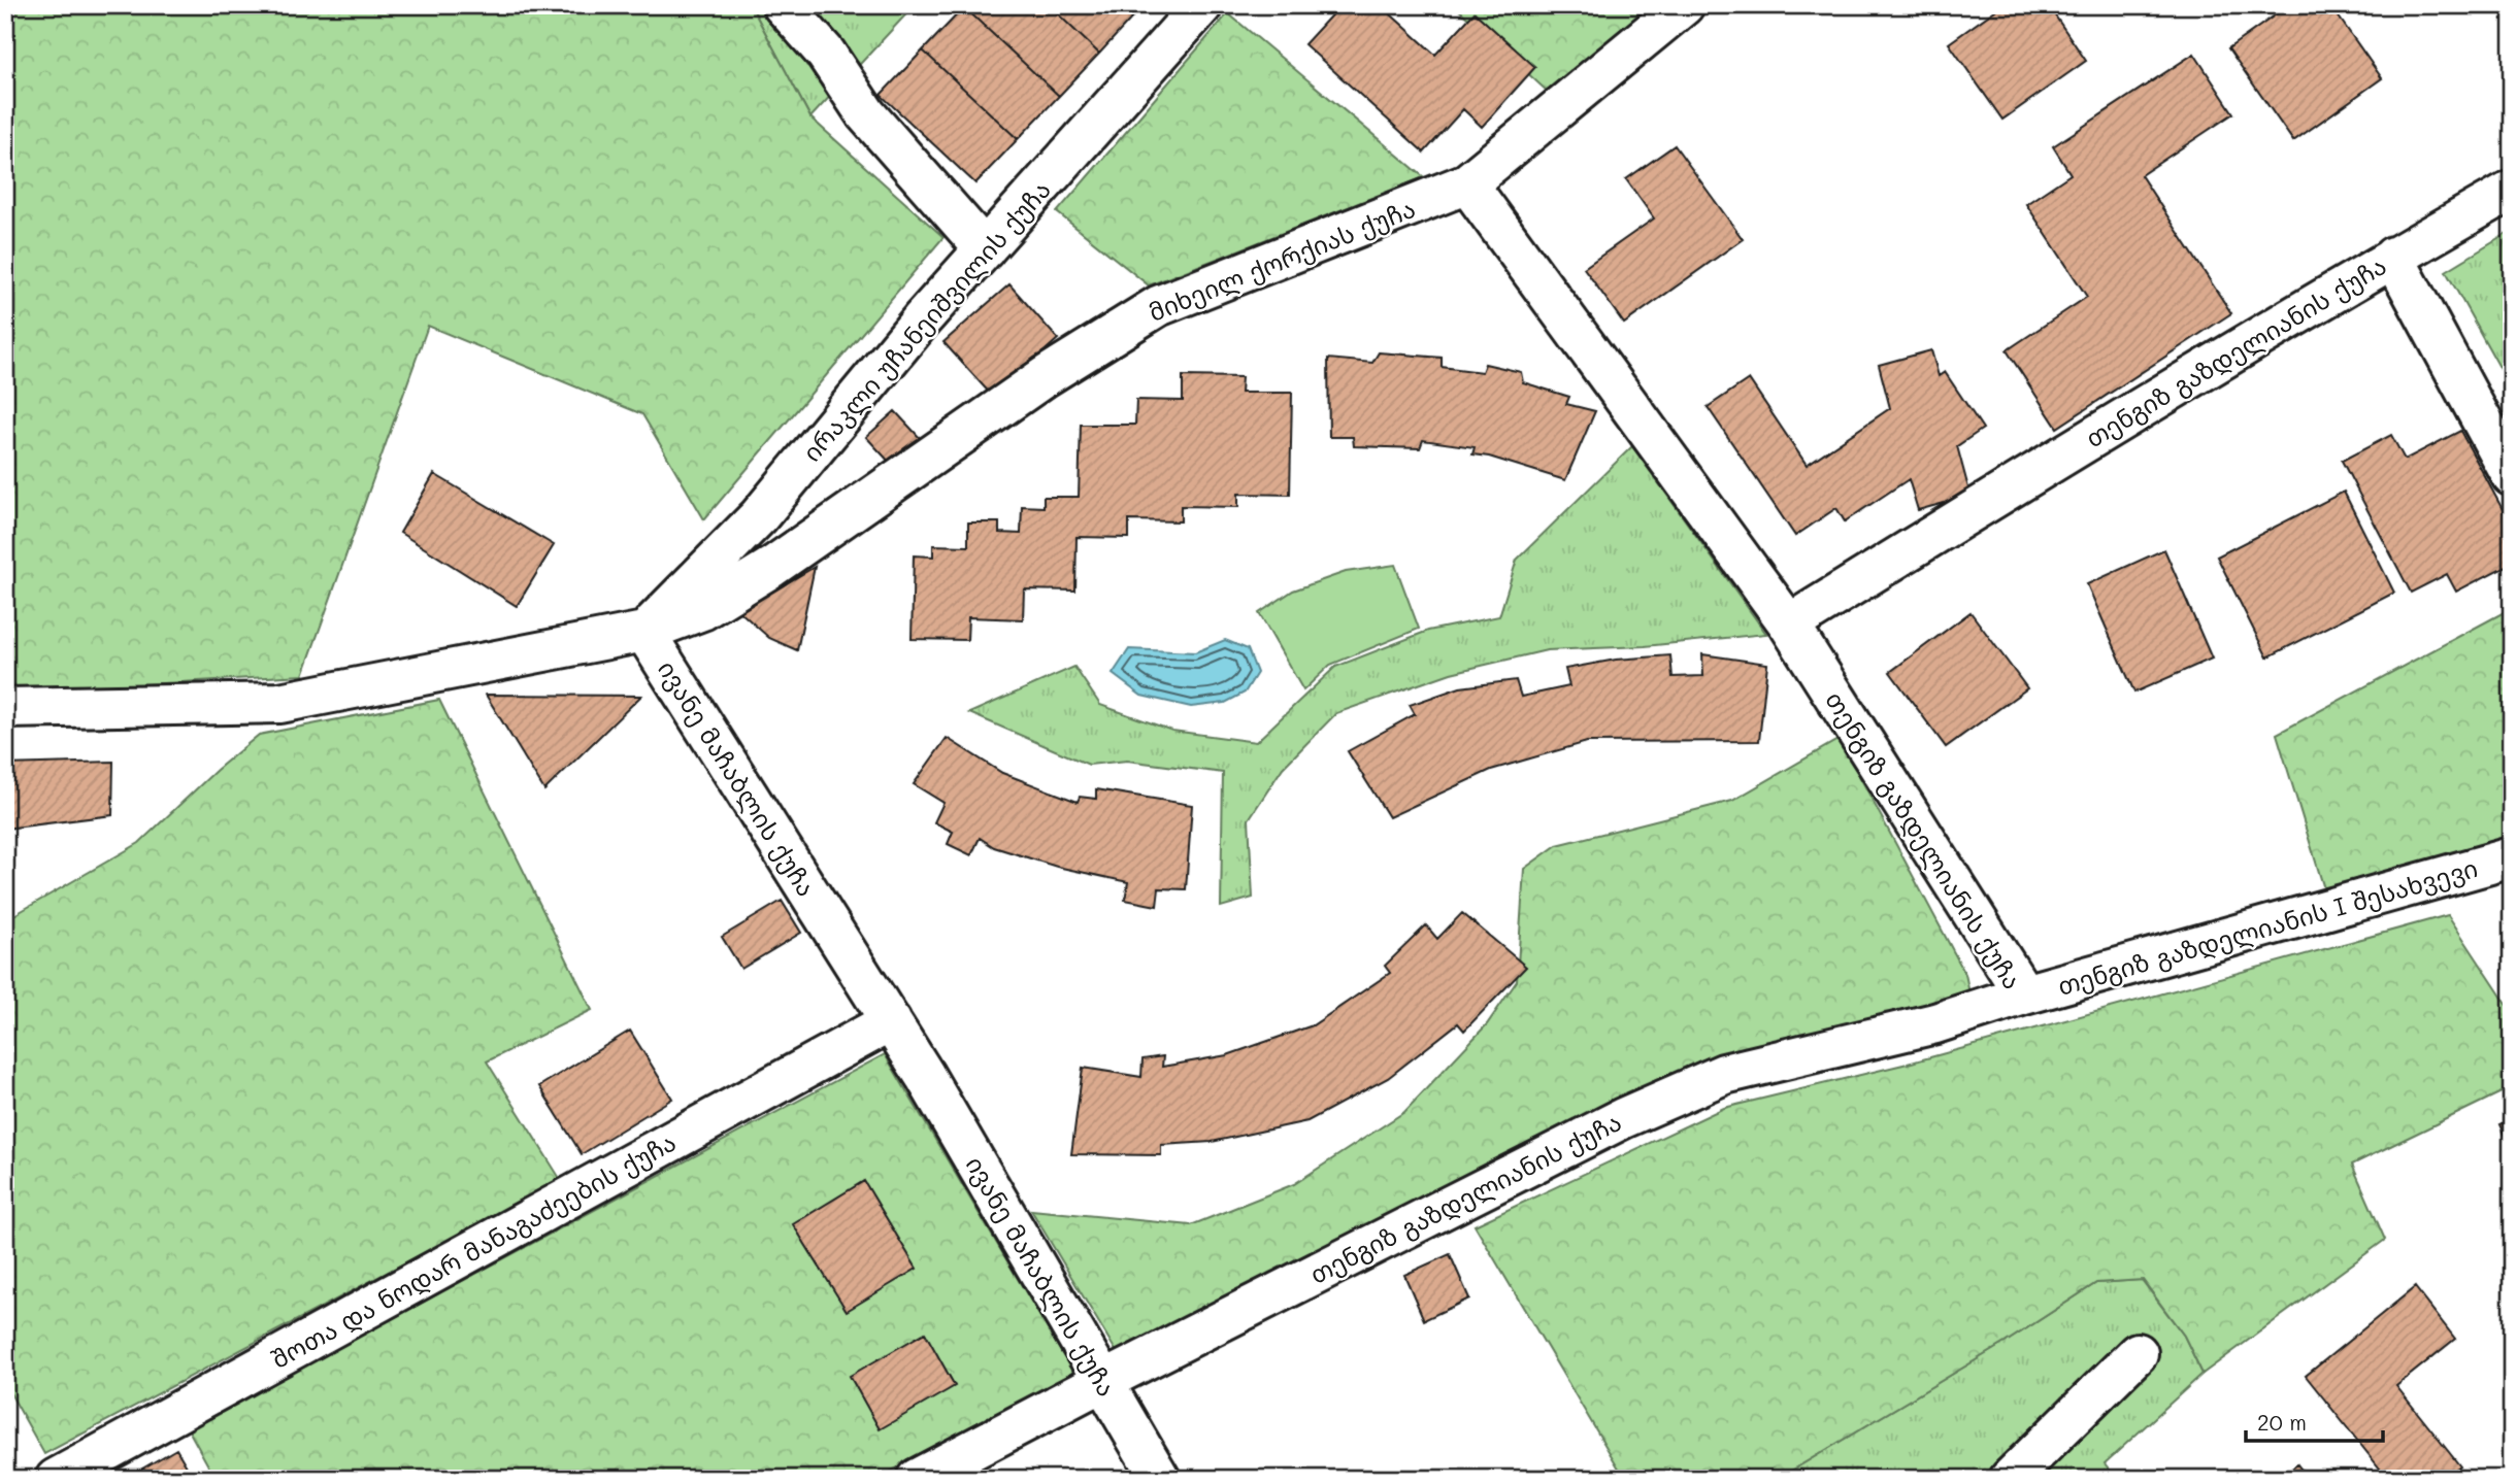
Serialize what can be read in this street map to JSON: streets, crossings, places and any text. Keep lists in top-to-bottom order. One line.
{"streets":{"street":["მიხეილ ქორქიას ქუჩა","ირაკლი უჩანეიშვილის ქუჩა","თენგიზ გაზდელიანის ქუჩა","ივანე მაჩაბლის ქუჩა","თენგიზ გაზდელიანის I შესახვევი","შოთა და ნოდარ მანაგაძეების ქუჩა"]},"crossings":[["მიხეილ ქორქიას ქუჩა","ირაკლი უჩანეიშვილის ქუჩა"],["მიხეილ ქორქიას ქუჩა","ივანე მაჩაბლის ქუჩა"],["ირაკლი უჩანეიშვილის ქუჩა","ივანე მაჩაბლის ქუჩა"],["თენგიზ გაზდელიანის ქუჩა","ივანე მაჩაბლის ქუჩა"],["თენგიზ გაზდელიანის ქუჩა","თენგიზ გაზდელიანის I შესახვევი"],["ივანე მაჩაბლის ქუჩა","შოთა და ნოდარ მანაგაძეების ქუჩა"]],"scale_bar":"20 m"}
